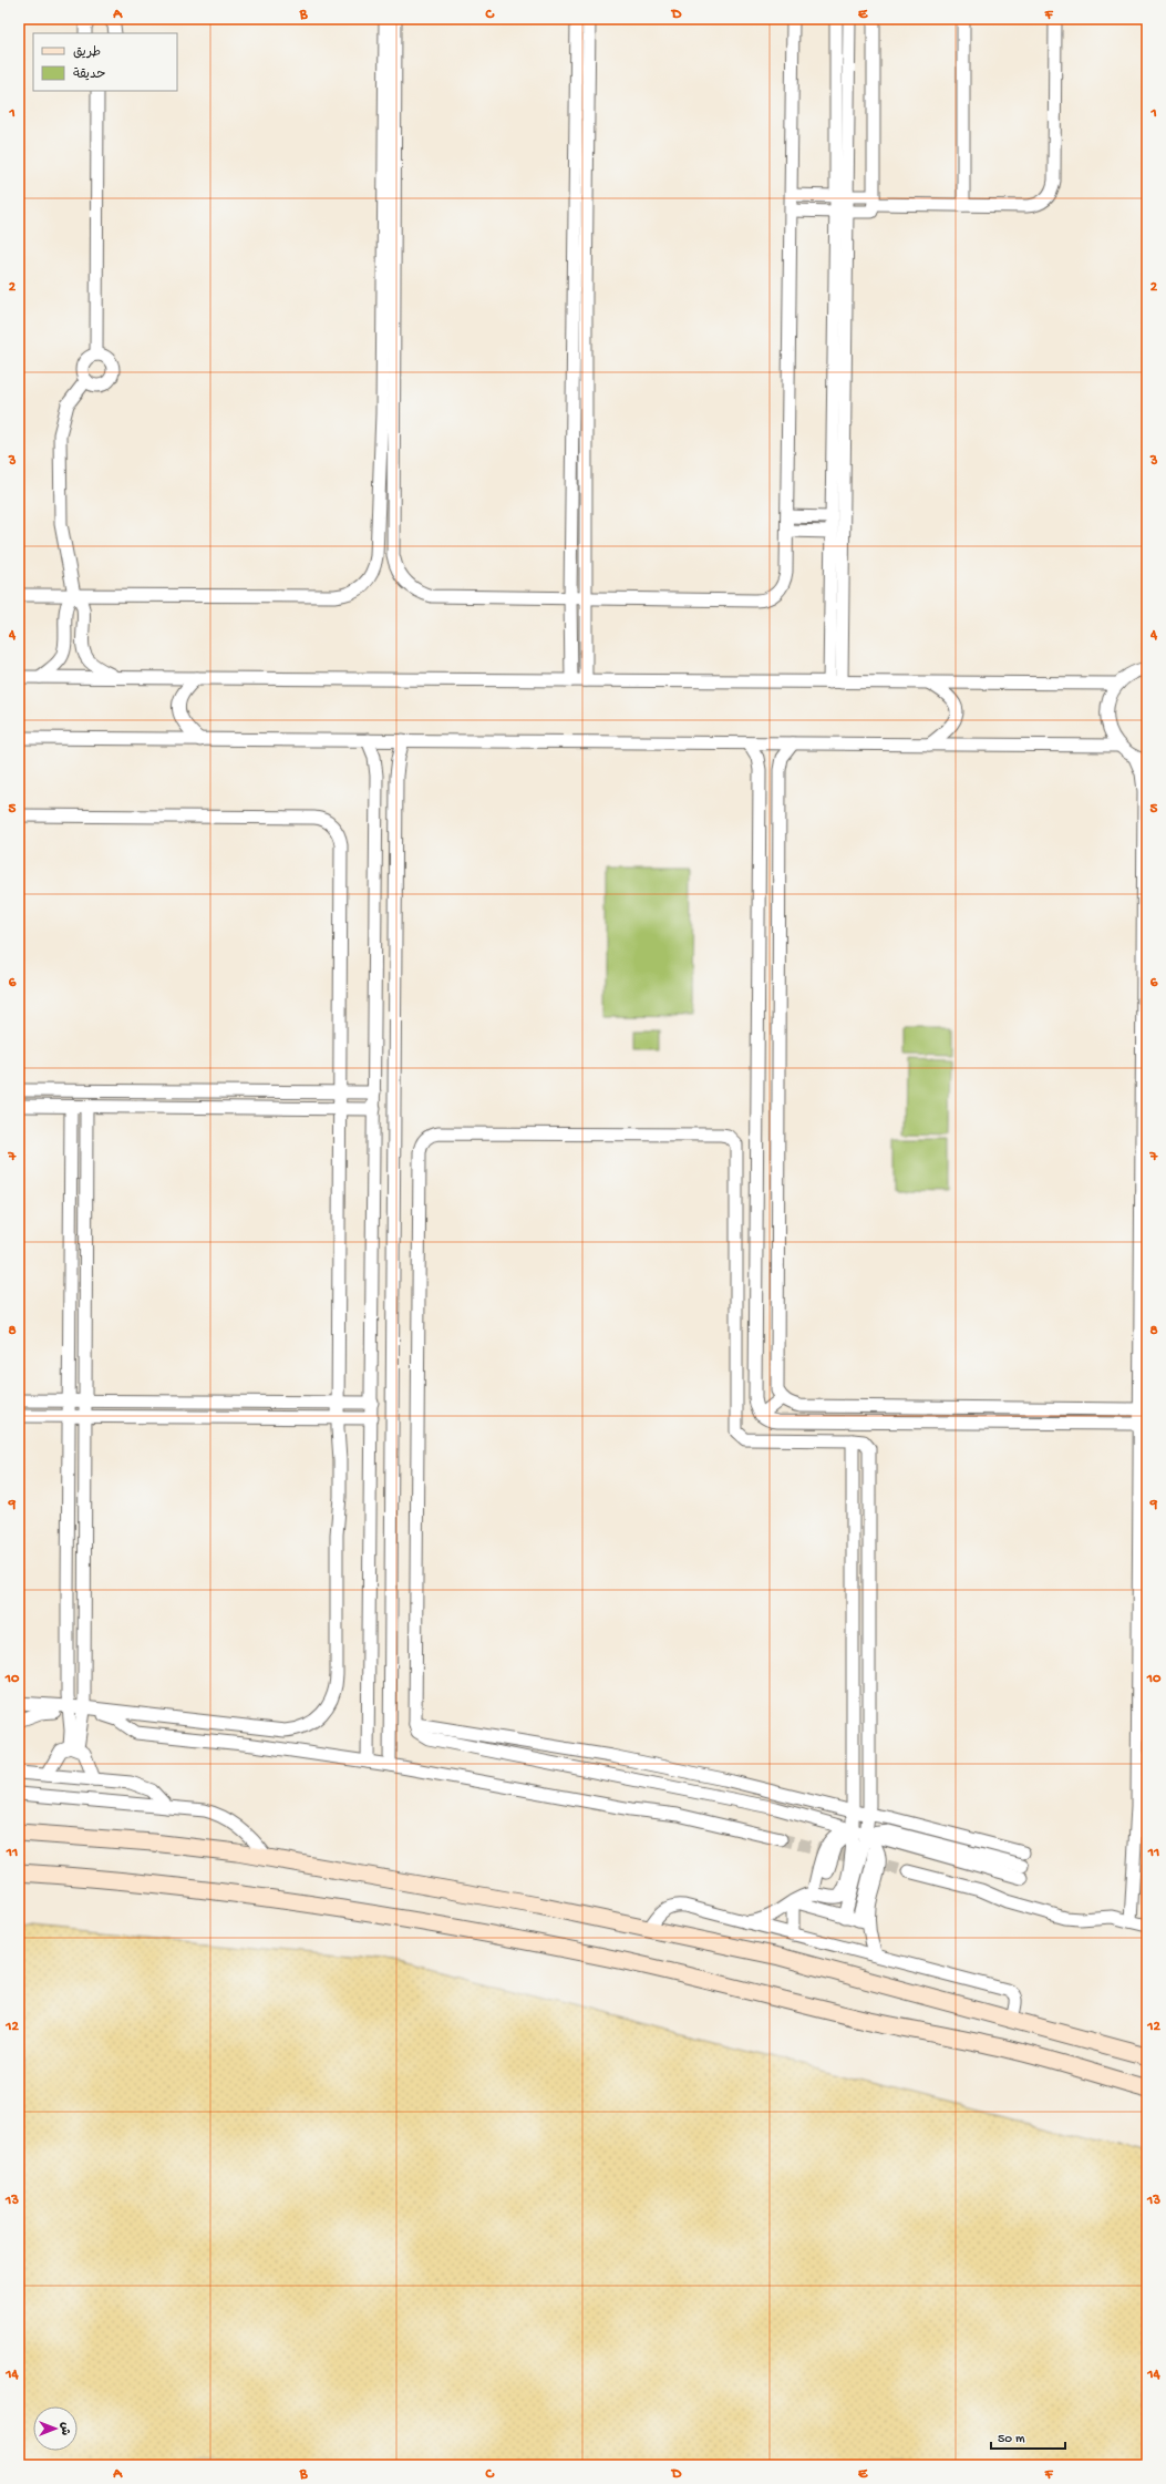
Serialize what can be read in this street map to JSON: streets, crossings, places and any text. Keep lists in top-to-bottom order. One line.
{"legend":["طريق","حديقة"],"scale_bar":"50 m","north":"right","grid":{"columns":["A","B","C","D","E","F"],"rows":["1","2","3","4","5","6","7","8","9","10","11","12","13","14"]}}
